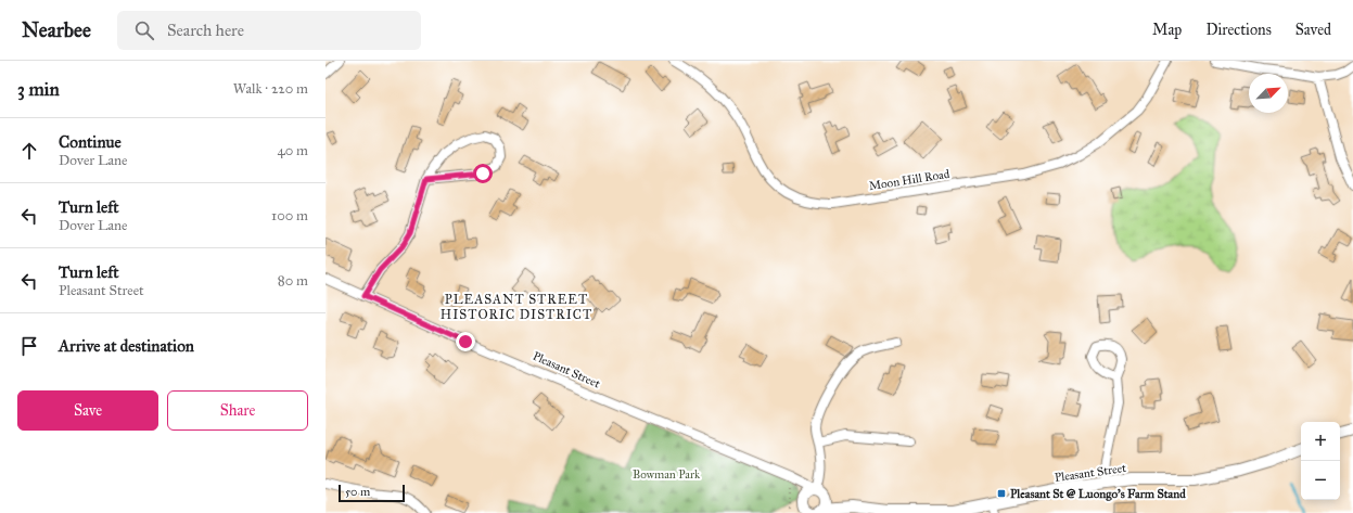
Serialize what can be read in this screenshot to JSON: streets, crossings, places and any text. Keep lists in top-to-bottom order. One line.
{"streets":{"main road":["Pleasant Street"],"street":["Moon Hill Road"]},"districts":["PLEASANT STREET HISTORIC DISTRICT"],"parks":["Bowman Park"],"places":{"transit":["Pleasant St @ Luongo's Farm Stand"]},"scale_bar":"50 m","north":"top right","page":{"header":"Nearbee","search":"Search here","nav":["Map","Directions","Saved"],"heading":["3 min","Walk · 220 m"],"list":[["Continue","Dover Lane","40 m"],["Turn left","Dover Lane","100 m"],["Turn left","Pleasant Street","80 m"],"Arrive at destination"],"buttons":["Save","Share"],"map_buttons":["+","−"],"scale":"50 m"}}
